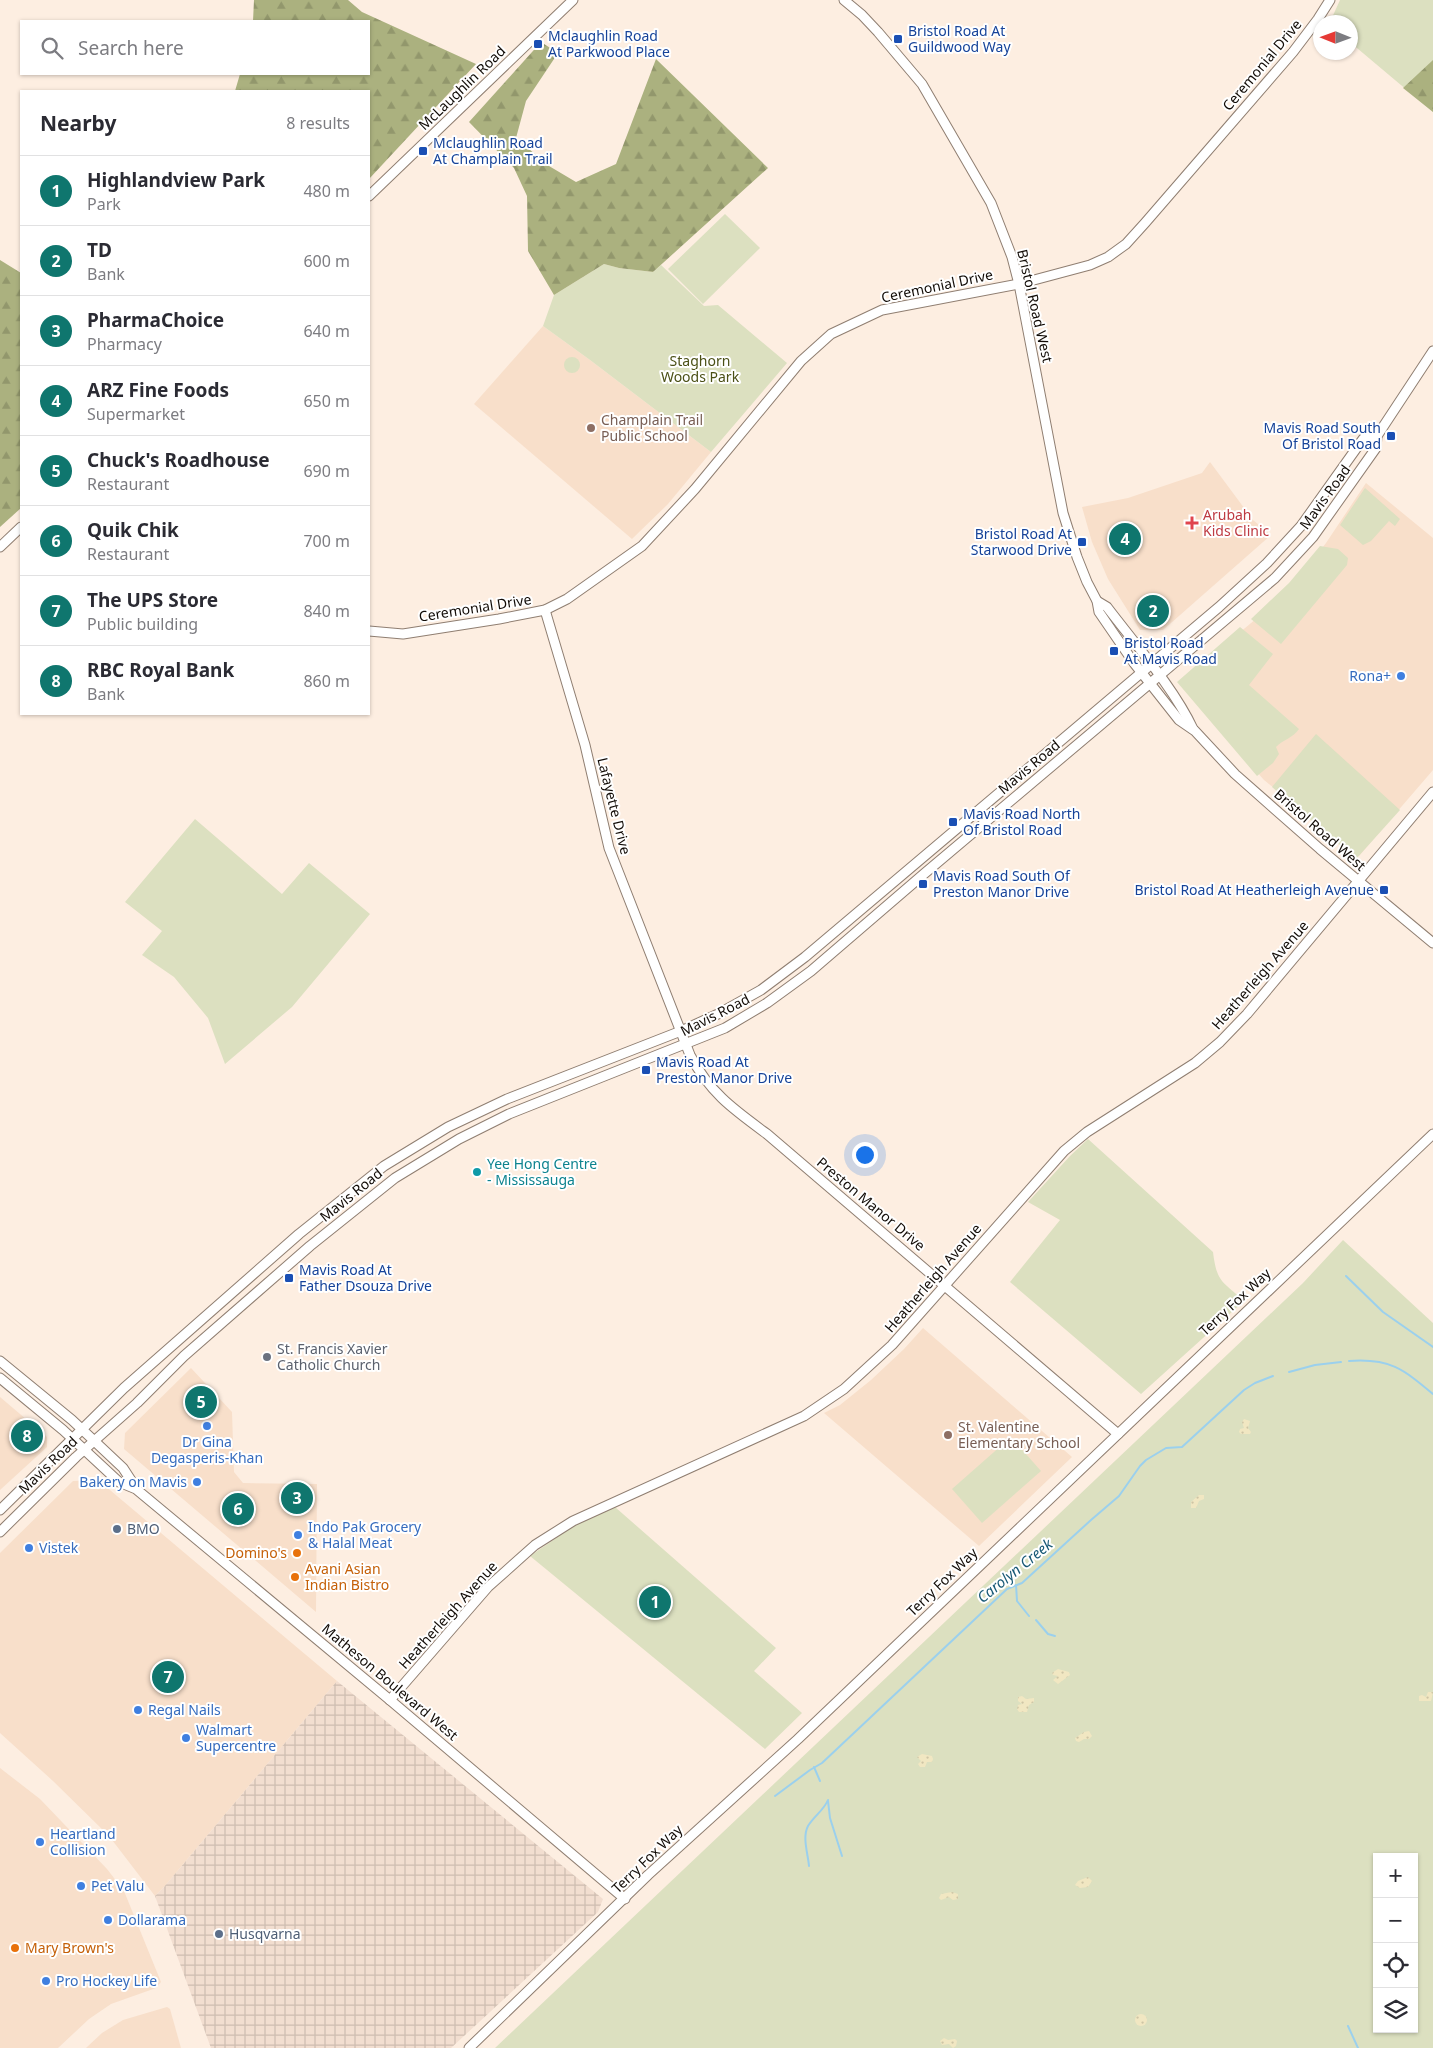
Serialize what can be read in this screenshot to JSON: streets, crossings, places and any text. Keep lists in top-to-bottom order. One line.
{"streets":{"street":["Ceremonial Drive","McLaughlin Road","Bristol Road West","Mavis Road","Lafayette Drive","Heatherleigh Avenue","Preston Manor Drive","Terry Fox Way","Matheson Boulevard West"]},"crossings":[["Ceremonial Drive","Bristol Road West"],["Ceremonial Drive","Lafayette Drive"],["Bristol Road West","Mavis Road"],["Bristol Road West","Heatherleigh Avenue"],["Mavis Road","Lafayette Drive"],["Mavis Road","Preston Manor Drive"],["Mavis Road","Matheson Boulevard West"],["Lafayette Drive","Preston Manor Drive"],["Heatherleigh Avenue","Preston Manor Drive"],["Heatherleigh Avenue","Matheson Boulevard West"],["Preston Manor Drive","Terry Fox Way"],["Terry Fox Way","Matheson Boulevard West"]],"water":["Carolyn Creek"],"parks":["Staghorn Woods Park"],"places":{"transit":["Bristol Road At Guildwood Way","Mclaughlin Road At Parkwood Place","Mclaughlin Road At Champlain Trail","Mavis Road South Of Bristol Road","Bristol Road At Starwood Drive","Bristol Road At Mavis Road","Mavis Road North Of Bristol Road","Mavis Road South Of Preston Manor Drive","Bristol Road At Heatherleigh Avenue","Mavis Road At Preston Manor Drive","Mavis Road At Father Dsouza Drive"],"other":["Champlain Trail Public School","Rona+","Yee Hong Centre - Mississauga","St. Francis Xavier Catholic Church","Dr Gina Degasperis-Khan","St. Valentine Elementary School","Bakery on Mavis","BMO","Indo Pak Grocery & Halal Meat","Vistek","Domino's","Avani Asian Indian Bistro","Regal Nails","Walmart Supercentre","Heartland Collision","Pet Valu","Dollarama","Husqvarna","Mary Brown's","Pro Hockey Life"],"health":["Arubah Kids Clinic"]},"north":"left","page":{"search":"Search here","heading":["Nearby","8 results"],"list":[{"mark":"1","name":"Highlandview Park","note":"Park","value":"480 m"},{"mark":"2","name":"TD","note":"Bank","value":"600 m"},{"mark":"3","name":"PharmaChoice","note":"Pharmacy","value":"640 m"},{"mark":"4","name":"ARZ Fine Foods","note":"Supermarket","value":"650 m"},{"mark":"5","name":"Chuck's Roadhouse","note":"Restaurant","value":"690 m"},{"mark":"6","name":"Quik Chik","note":"Restaurant","value":"700 m"},{"mark":"7","name":"The UPS Store","note":"Public building","value":"840 m"},{"mark":"8","name":"RBC Royal Bank","note":"Bank","value":"860 m"}],"pins":["4","2","5","8","3","6","1","7"],"map_buttons":["+","−"]}}
